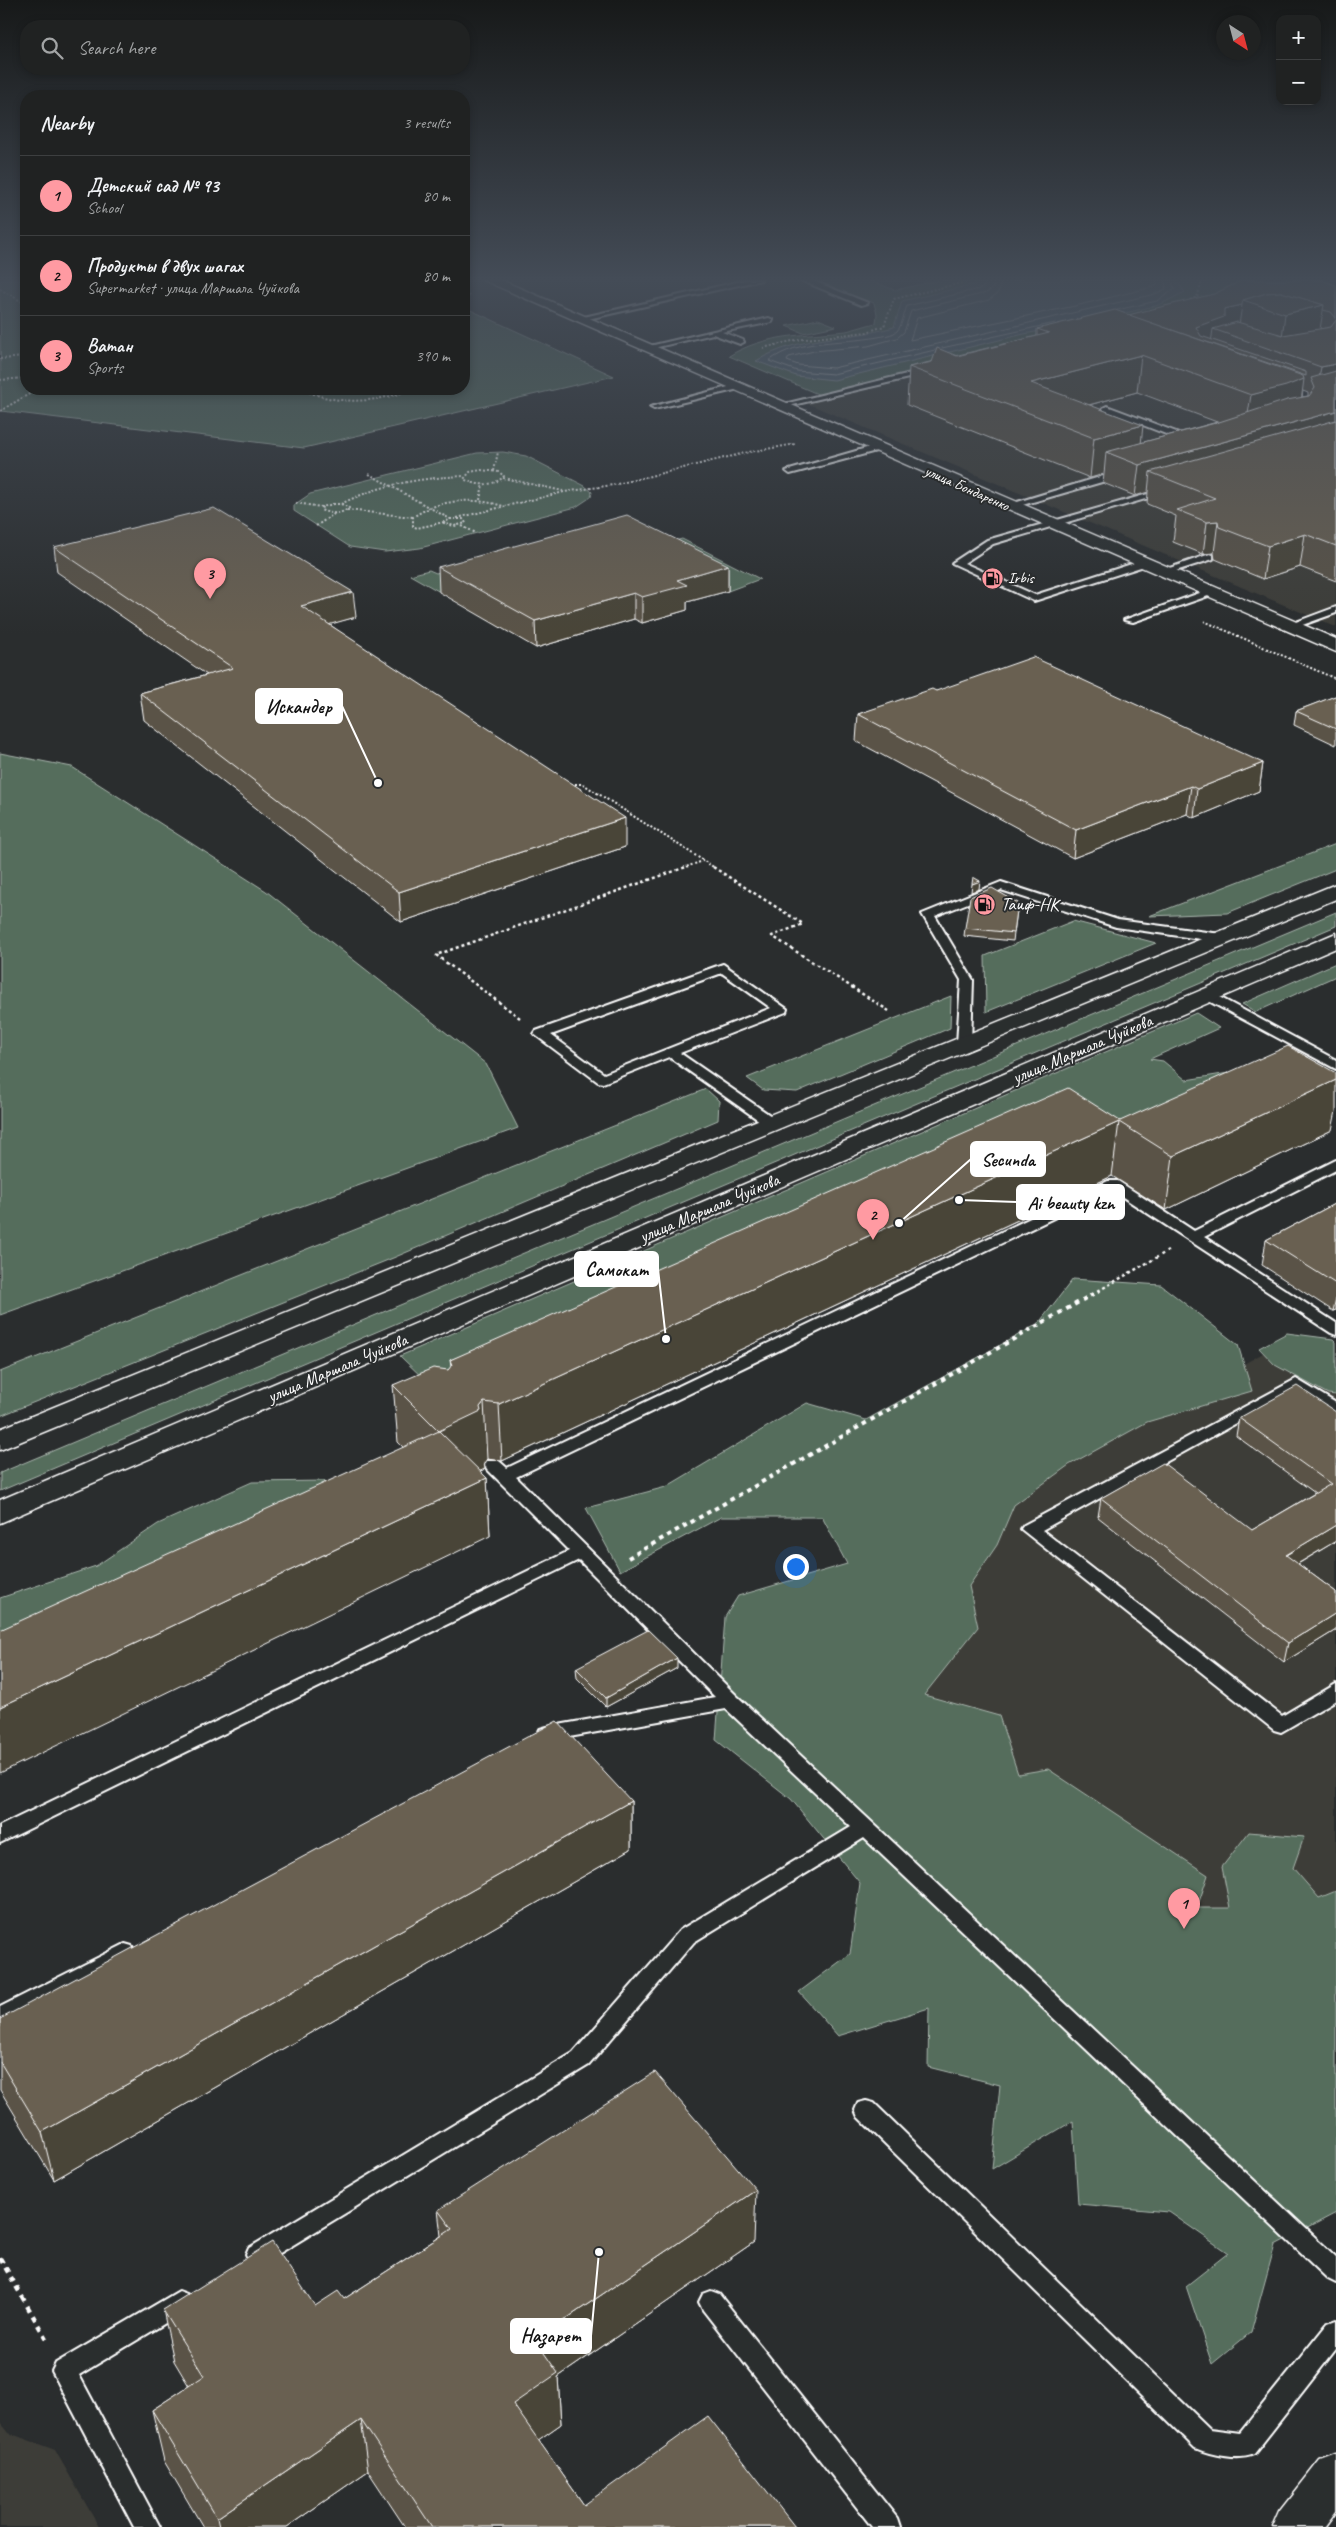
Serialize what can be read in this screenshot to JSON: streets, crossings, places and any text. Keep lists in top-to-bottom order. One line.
{"streets":{"main road":["улица Бондаренко","улица Маршала Чуйкова"]},"places":{"fuel station":["Irbis","Таиф-НК"],"other":["Искандер","Ai beauty kzn","Secunda","Самокат","Назарет"]},"north":"bottom right","page":{"map_buttons":["+","−"],"search":"Search here","heading":["Nearby","3 results"],"list":[{"mark":"1","name":"Детский сад № 93","note":"School","value":"80 m"},{"mark":"2","name":"Продукты в двух шагах","note":"Supermarket · улица Маршала Чуйкова","value":"80 m"},{"mark":"3","name":"Ватан","note":"Sports","value":"390 m"}],"pins":["3","2","1"]}}
